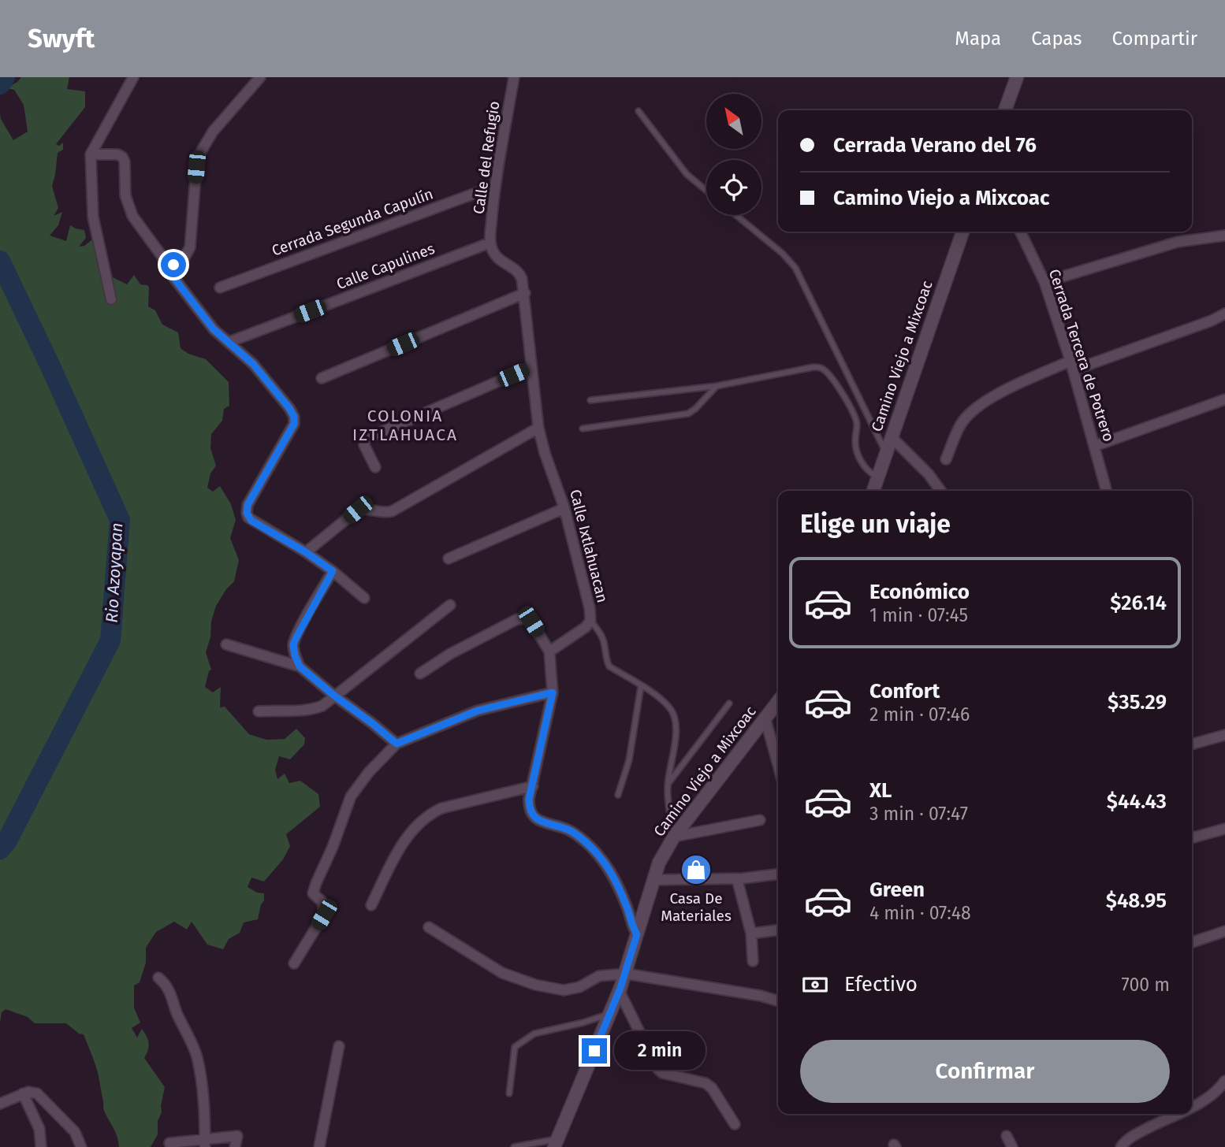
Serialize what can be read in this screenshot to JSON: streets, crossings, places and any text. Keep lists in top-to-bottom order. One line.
{"streets":{"main road":["Camino Viejo a Mixcoac"],"street":["Calle del Refugio","Cerrada Segunda Capulín","Calle Capulines","Cerrada Tercera de Potrero","Calle Ixtlahuacan"]},"crossings":[["Calle del Refugio","Cerrada Segunda Capulín"],["Calle del Refugio","Calle Capulines"],["Calle del Refugio","Calle Ixtlahuacan"],["Calle Capulines","Calle Ixtlahuacan"]],"districts":["COLONIA IZTLAHUACA"],"water":["Rio Azoyapan"],"places":{"shop":["Casa De Materiales"]},"north":"top left","page":{"header":"Swyft","nav":["Mapa","Capas","Compartir"],"banner":["Cerrada Verano del 76","Camino Viejo a Mixcoac"],"heading":"Elige un viaje","list":[{"name":"Económico","note":"1 min · 07:45","value":"$26.14"},{"name":"Confort","note":"2 min · 07:46","value":"$35.29"},{"name":"XL","note":"3 min · 07:47","value":"$44.43"},{"name":"Green","note":"4 min · 07:48","value":"$48.95"}],"pay":["Efectivo","700 m"],"buttons":"Confirmar","bubble":"2 min"}}
